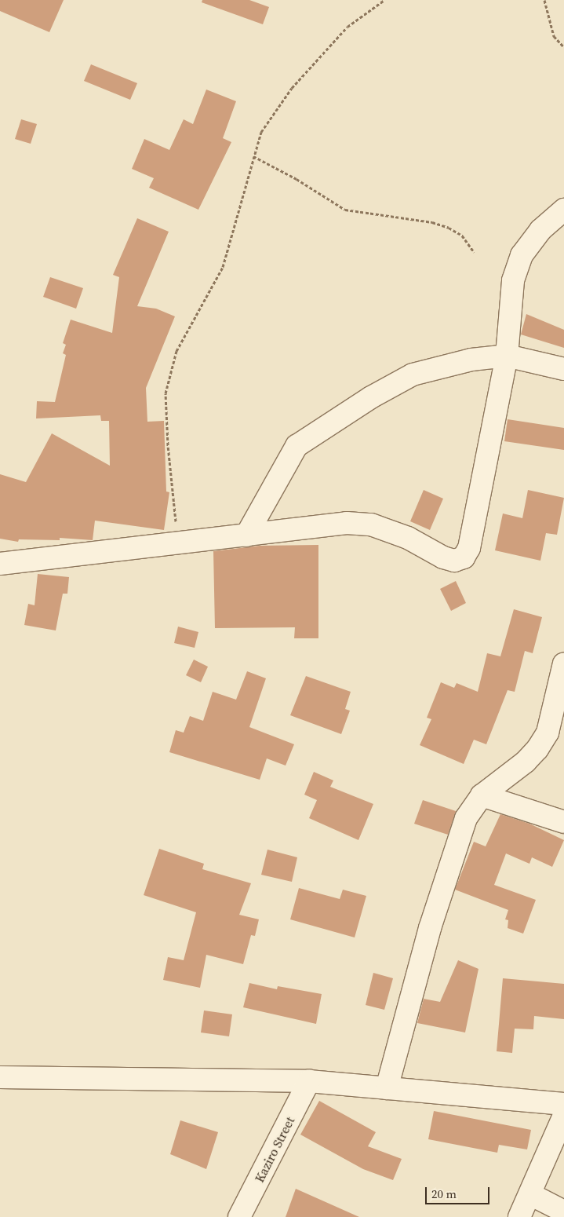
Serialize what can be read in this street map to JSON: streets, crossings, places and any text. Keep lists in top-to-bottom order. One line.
{"streets":{"street":["Kaziro Street"]},"scale_bar":"20 m"}
